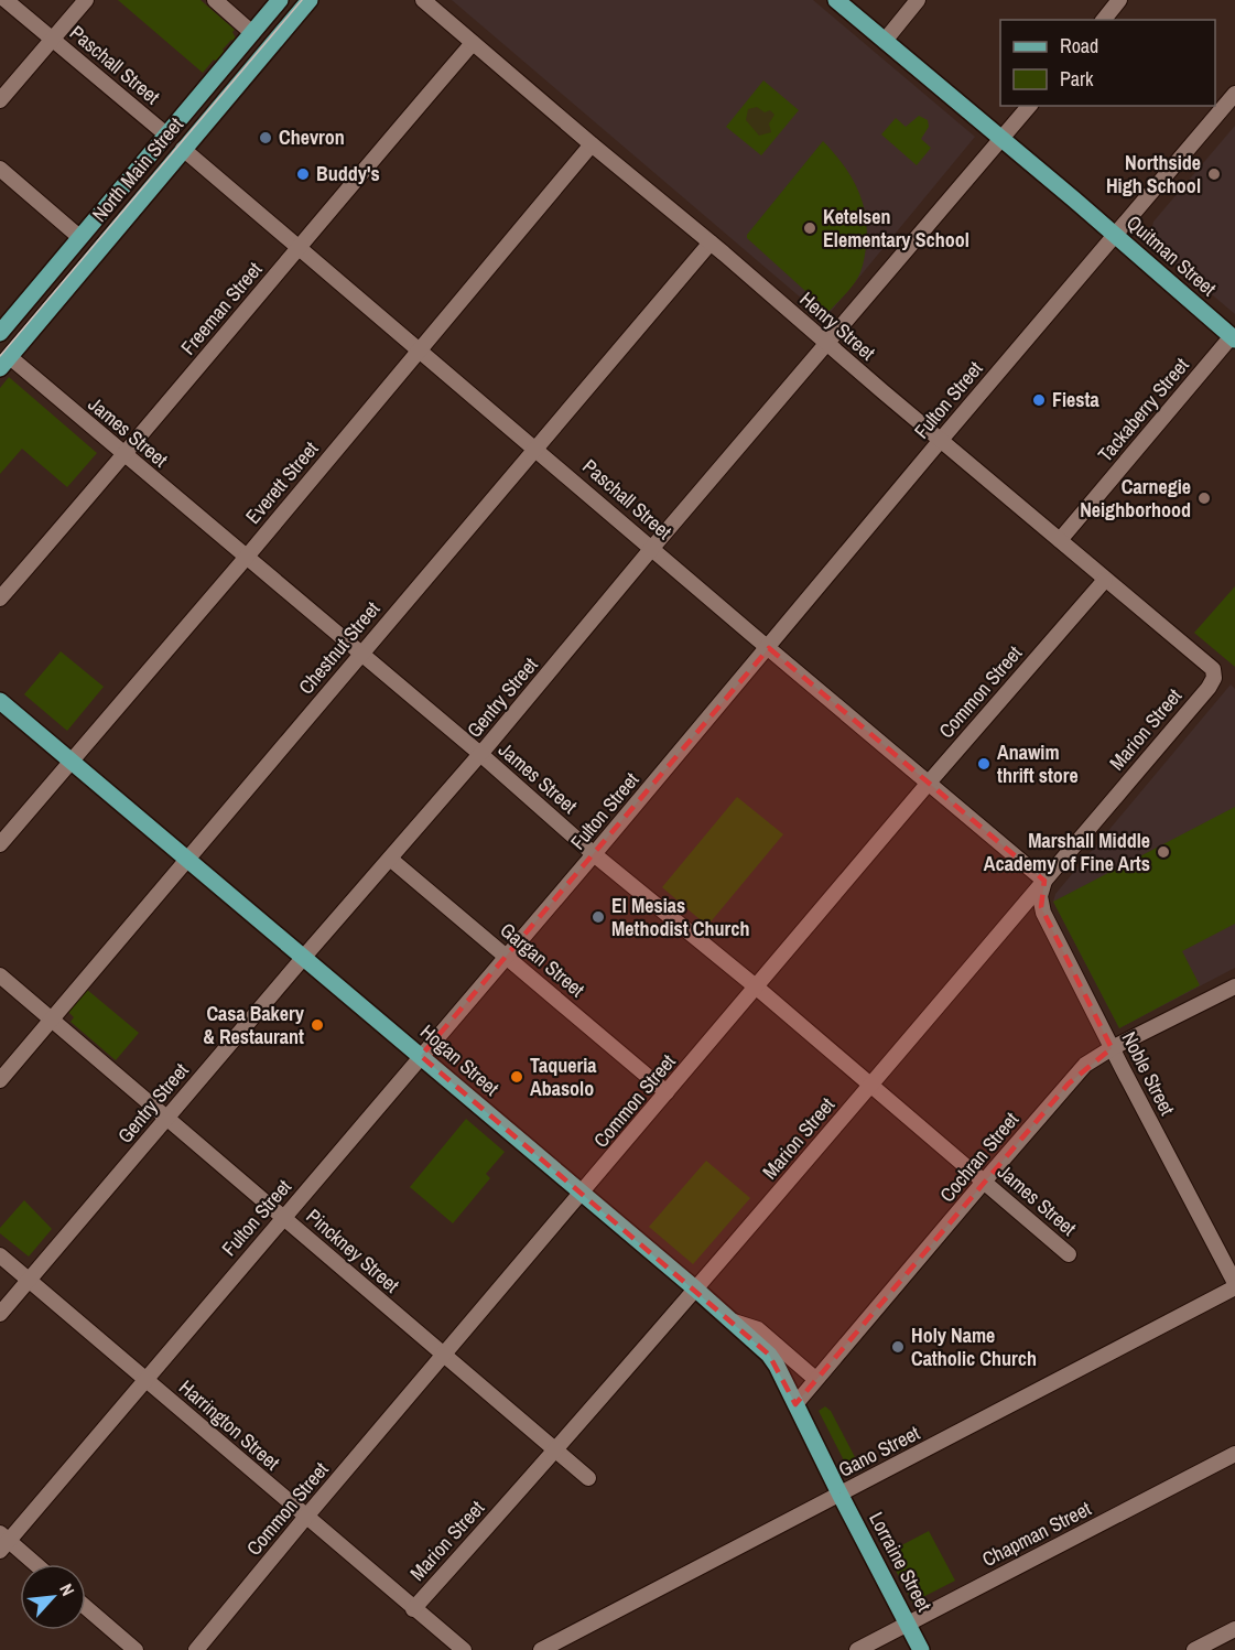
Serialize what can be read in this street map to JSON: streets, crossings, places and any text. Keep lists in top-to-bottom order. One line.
{"streets":{"main road":["North Main Street","Quitman Street","Hogan Street","Lorraine Street"],"street":["Paschall Street","Freeman Street","Henry Street","Fulton Street","Tackaberry Street","James Street","Everett Street","Chestnut Street","Common Street","Gentry Street","Marion Street","Gargan Street","Noble Street","Cochran Street","Pinckney Street","Harrington Street","Gano Street","Chapman Street"]},"crossings":[["Paschall Street","North Main Street"],["Paschall Street","Freeman Street"],["Paschall Street","Fulton Street"],["Paschall Street","Everett Street"],["Paschall Street","Chestnut Street"],["Paschall Street","Common Street"],["Paschall Street","Gentry Street"],["Paschall Street","Marion Street"],["Paschall Street","Noble Street"],["North Main Street","James Street"],["Quitman Street","Fulton Street"],["Quitman Street","Tackaberry Street"],["Quitman Street","Gentry Street"],["Freeman Street","Henry Street"],["Freeman Street","James Street"],["Henry Street","Fulton Street"],["Henry Street","Tackaberry Street"],["Henry Street","Everett Street"],["Henry Street","Chestnut Street"],["Henry Street","Common Street"],["Henry Street","Gentry Street"],["Henry Street","Marion Street"],["Fulton Street","James Street"],["Fulton Street","Gargan Street"],["Fulton Street","Hogan Street"],["Fulton Street","Pinckney Street"],["Fulton Street","Harrington Street"],["James Street","Everett Street"],["James Street","Chestnut Street"],["James Street","Common Street"],["James Street","Gentry Street"],["James Street","Marion Street"],["James Street","Cochran Street"],["Everett Street","Hogan Street"],["Chestnut Street","Hogan Street"],["Chestnut Street","Pinckney Street"],["Common Street","Gargan Street"],["Common Street","Hogan Street"],["Common Street","Pinckney Street"],["Common Street","Harrington Street"],["Gentry Street","Gargan Street"],["Gentry Street","Hogan Street"],["Gentry Street","Pinckney Street"],["Gentry Street","Harrington Street"],["Marion Street","Hogan Street"],["Marion Street","Noble Street"],["Marion Street","Pinckney Street"],["Marion Street","Harrington Street"],["Hogan Street","Cochran Street"],["Hogan Street","Gano Street"],["Hogan Street","Lorraine Street"],["Noble Street","Cochran Street"],["Gano Street","Lorraine Street"],["Chapman Street","Lorraine Street"]],"places":["Chevron","Buddy's","Northside High School","Ketelsen Elementary School","Fiesta","Carnegie Neighborhood","Anawim thrift store","Marshall Middle Academy of Fine Arts","El Mesias Methodist Church","Casa Bakery & Restaurant","Taqueria Abasolo","Holy Name Catholic Church"],"legend":["Road","Park"],"north":"top right"}
